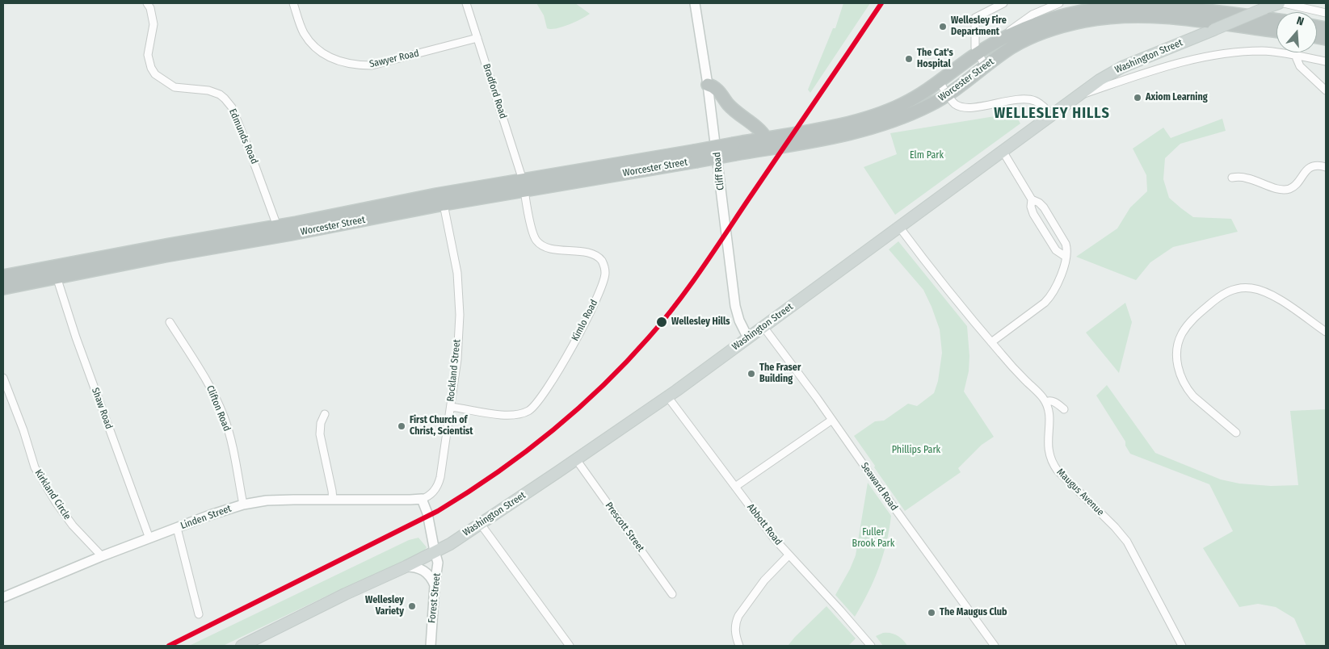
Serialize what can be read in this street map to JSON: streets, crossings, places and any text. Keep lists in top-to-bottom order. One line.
{"streets":{"highway":["Worcester Street"],"main road":["Washington Street"],"street":["Sawyer Road","Bradford Road","Edmunds Road","Cliff Road","Kimlo Road","Rockland Street","Shaw Road","Clifton Road","Seaward Road","Maugus Avenue","Kirkland Circle","Linden Street","Abbott Road","Prescott Street","Forest Street"]},"crossings":[["Washington Street","Cliff Road"],["Washington Street","Seaward Road"],["Washington Street","Abbott Road"],["Washington Street","Prescott Street"],["Washington Street","Forest Street"],["Sawyer Road","Bradford Road"],["Worcester Street","Bradford Road"],["Worcester Street","Edmunds Road"],["Worcester Street","Kimlo Road"],["Worcester Street","Rockland Street"],["Worcester Street","Shaw Road"],["Bradford Road","Kimlo Road"],["Kimlo Road","Rockland Street"],["Rockland Street","Linden Street"],["Shaw Road","Linden Street"],["Clifton Road","Linden Street"],["Kirkland Circle","Linden Street"]],"districts":["WELLESLEY HILLS"],"parks":["Elm Park","Phillips Park","Fuller Brook Park"],"places":["Wellesley Fire Department","The Cat's Hospital","Axiom Learning","Wellesley Hills","The Fraser Building","First Church of Christ, Scientist","Wellesley Variety","The Maugus Club"],"north":"top"}
